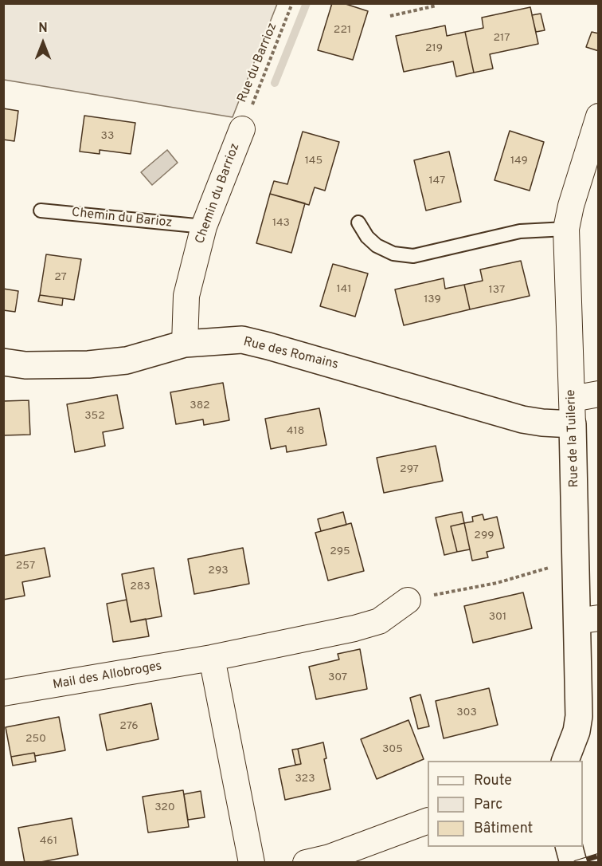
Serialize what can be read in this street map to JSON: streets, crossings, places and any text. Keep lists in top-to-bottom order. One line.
{"streets":{"street":["Chemin du Barrioz","Rue des Romains","Rue de la Tuilerie","Mail des Allobroges"],"lane":["Chemin du Barioz"],"path":["Rue du Barrioz"]},"crossings":[["Rue du Barrioz","Chemin du Barrioz"],["Chemin du Barrioz","Chemin du Barioz"],["Chemin du Barrioz","Rue des Romains"],["Rue des Romains","Rue de la Tuilerie"]],"house_numbers":["221","217","219","33","145","149","147","143","27","141","137","139","382","352","418","297","299","295","257","293","283","301","307","303","276","250","305","323","320","461"],"legend":["Route","Parc","Bâtiment"],"north":"top"}
